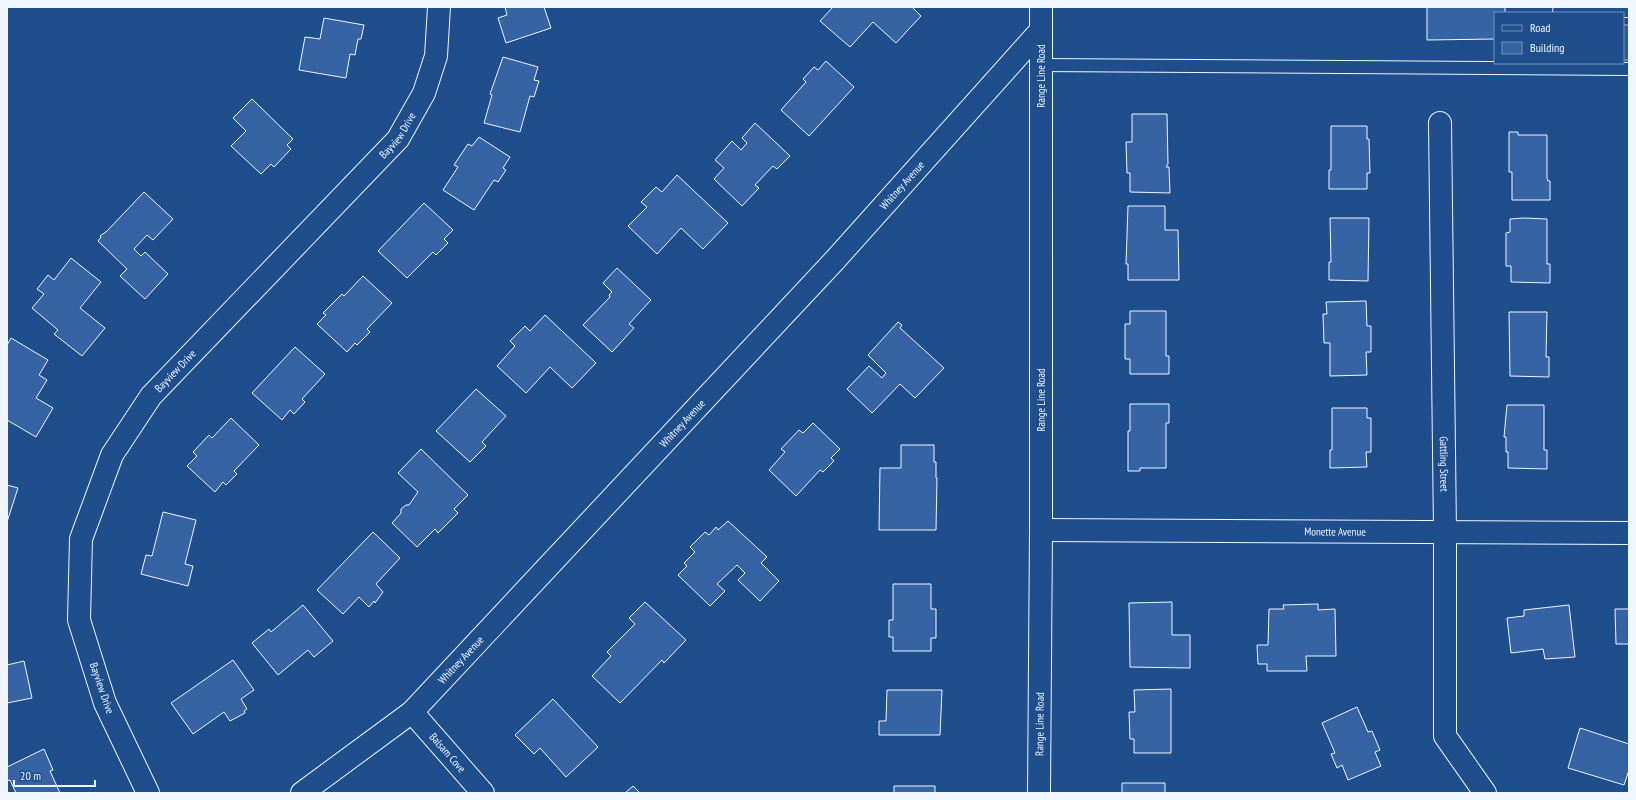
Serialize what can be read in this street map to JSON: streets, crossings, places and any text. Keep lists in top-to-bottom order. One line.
{"streets":{"street":["Range Line Road","Bayview Drive","Whitney Avenue","Gattling Street","Monette Avenue","Balsam Cove"]},"crossings":[["Range Line Road","Whitney Avenue"],["Range Line Road","Monette Avenue"],["Whitney Avenue","Balsam Cove"],["Gattling Street","Monette Avenue"]],"legend":["Road","Building"],"scale_bar":"20 m"}
